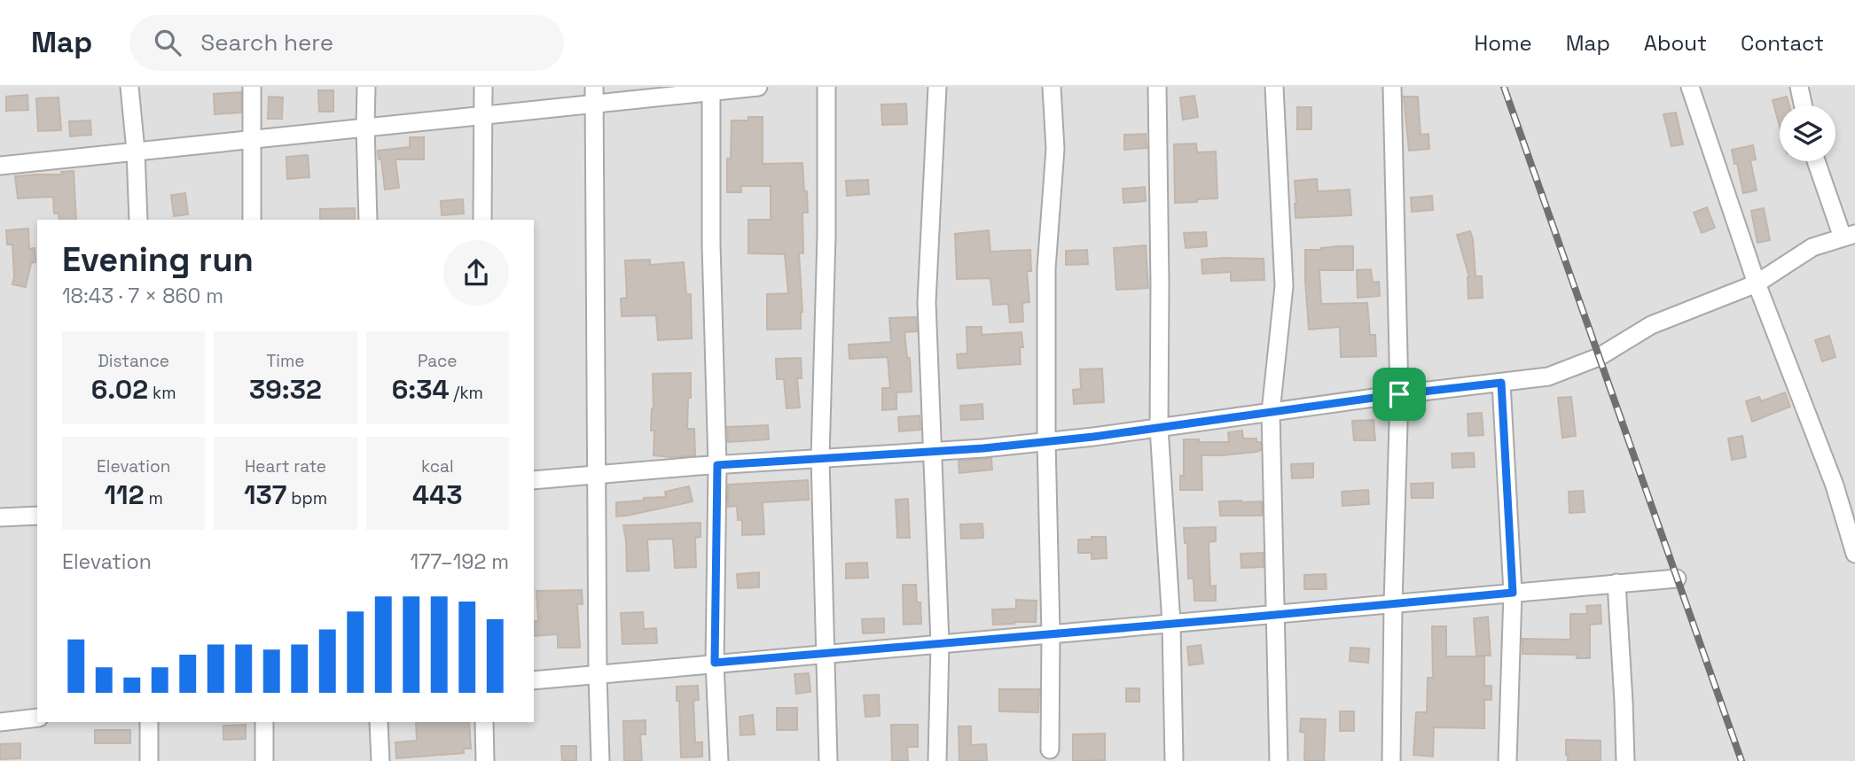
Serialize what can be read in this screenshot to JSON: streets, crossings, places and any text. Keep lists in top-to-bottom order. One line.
{"page":{"header":"Map","search":"Search here","nav":["Home","Map","About","Contact"],"heading":["Evening run","18:43 · 7 × 860 m"],"stats":[["Distance","6.02 km"],["Time","39:32"],["Pace","6:34 /km"],["Elevation","112 m"],["Heart rate","137 bpm"],["kcal","443"]],"chart":["Elevation","177–192 m"]}}
